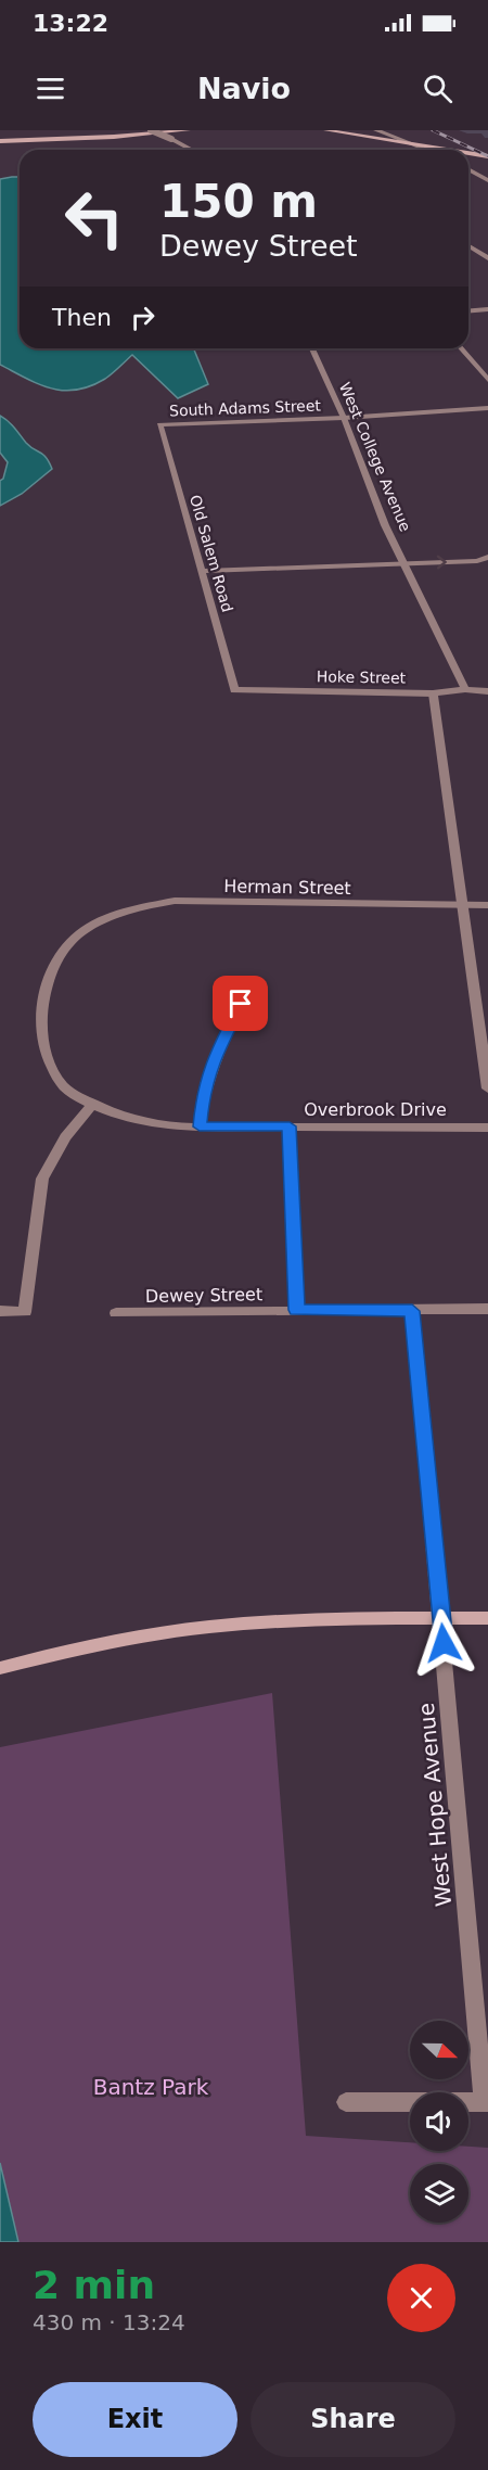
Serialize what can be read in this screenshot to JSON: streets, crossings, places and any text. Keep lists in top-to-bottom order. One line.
{"streets":{"street":["South Adams Street","West College Avenue","Old Salem Road","Hoke Street","Herman Street","Overbrook Drive","Dewey Street","West Hope Avenue"]},"crossings":[["South Adams Street","West College Avenue"],["South Adams Street","Old Salem Road"],["West College Avenue","Hoke Street"],["Old Salem Road","Hoke Street"],["Herman Street","Overbrook Drive"],["Dewey Street","West Hope Avenue"]],"parks":["Bantz Park"],"north":"right","page":{"status":"13:22","header":"Navio","turn":["150 m","Dewey Street"],"then":"Then","heading":["2 min","430 m · 13:24"],"buttons":["Exit","Share"]}}
